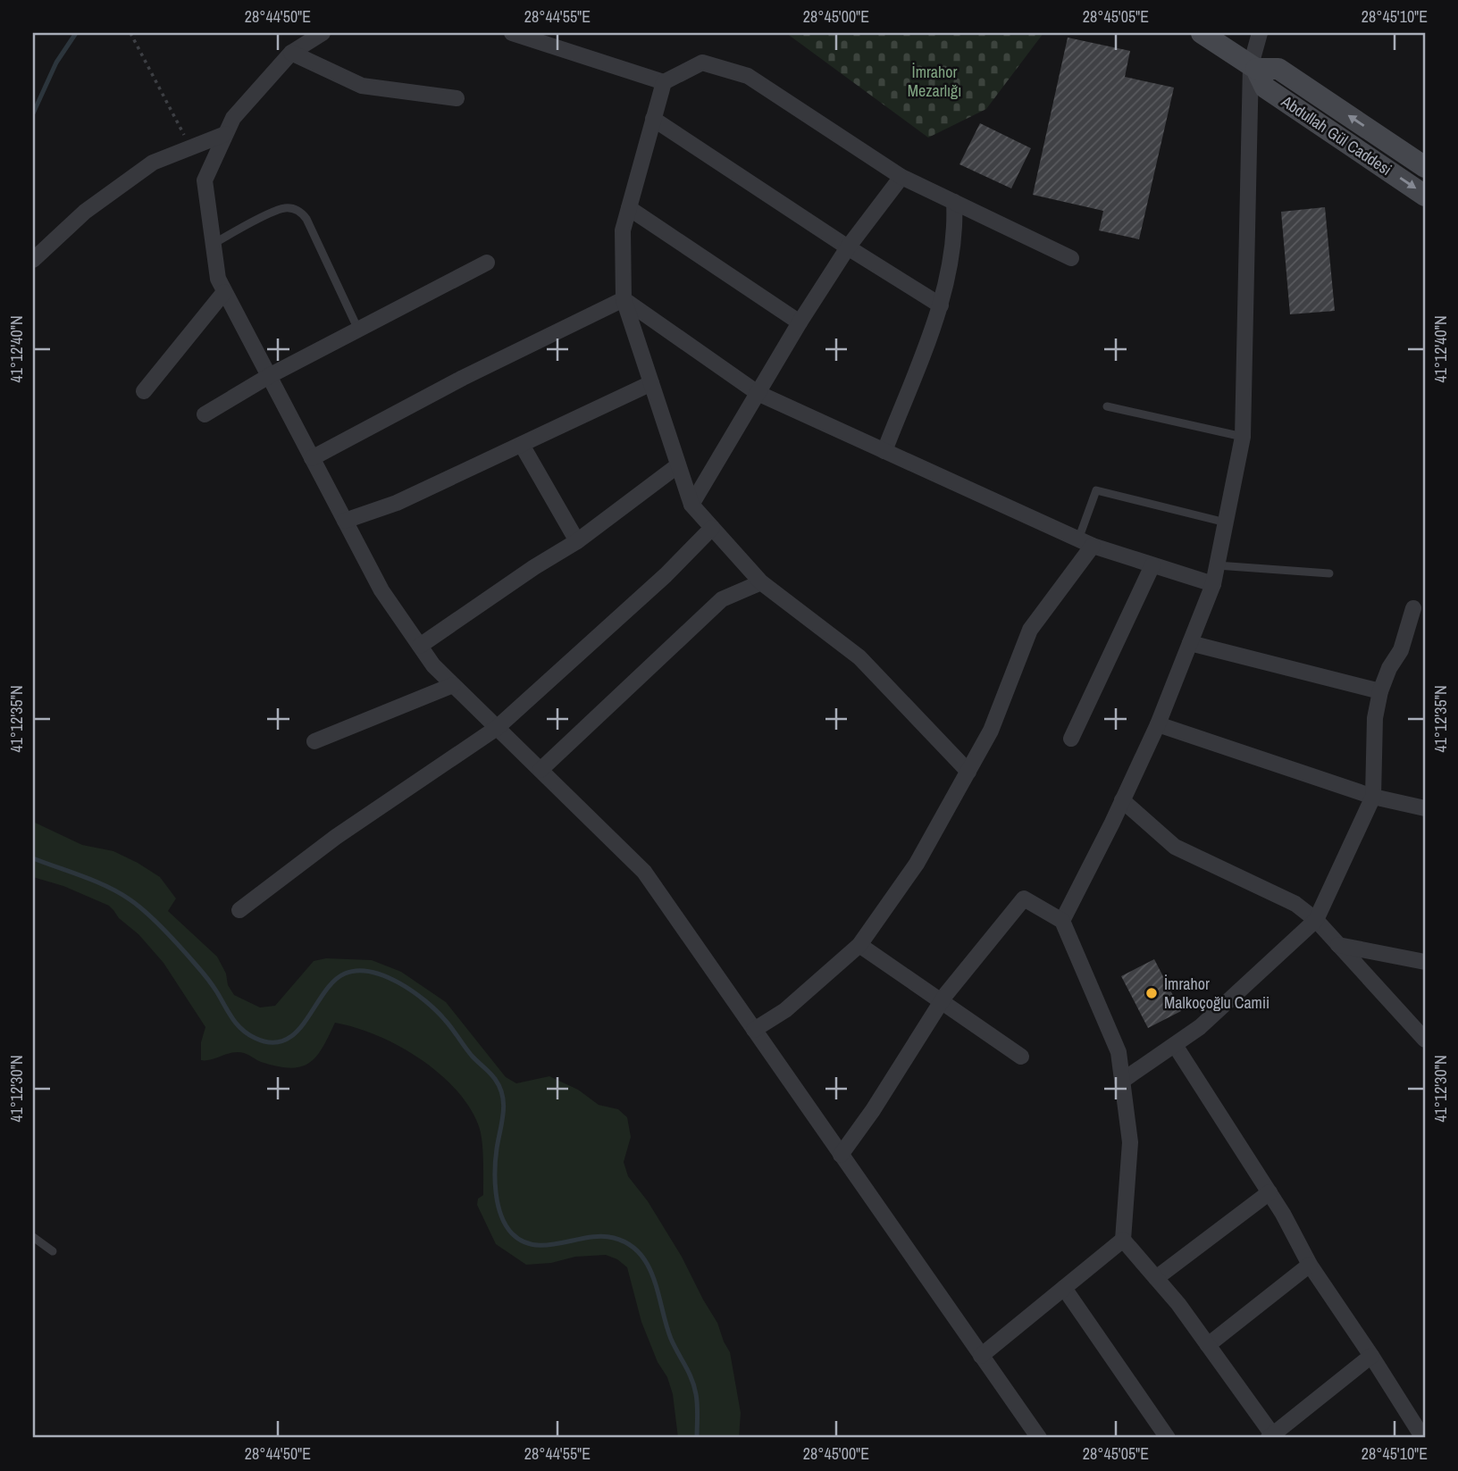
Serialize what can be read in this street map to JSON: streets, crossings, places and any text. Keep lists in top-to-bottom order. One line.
{"streets":{"street":["Abdullah Gül Caddesi"]},"parks":["İmrahor Mezarlığı"],"places":["İmrahor Malkoçoğlu Camii"],"coordinates":["28°44'50\"E","28°44'55\"E","28°45'00\"E","28°45'05\"E","28°45'10\"E","41°12'40\"N","41°12'35\"N","41°12'30\"N"]}
